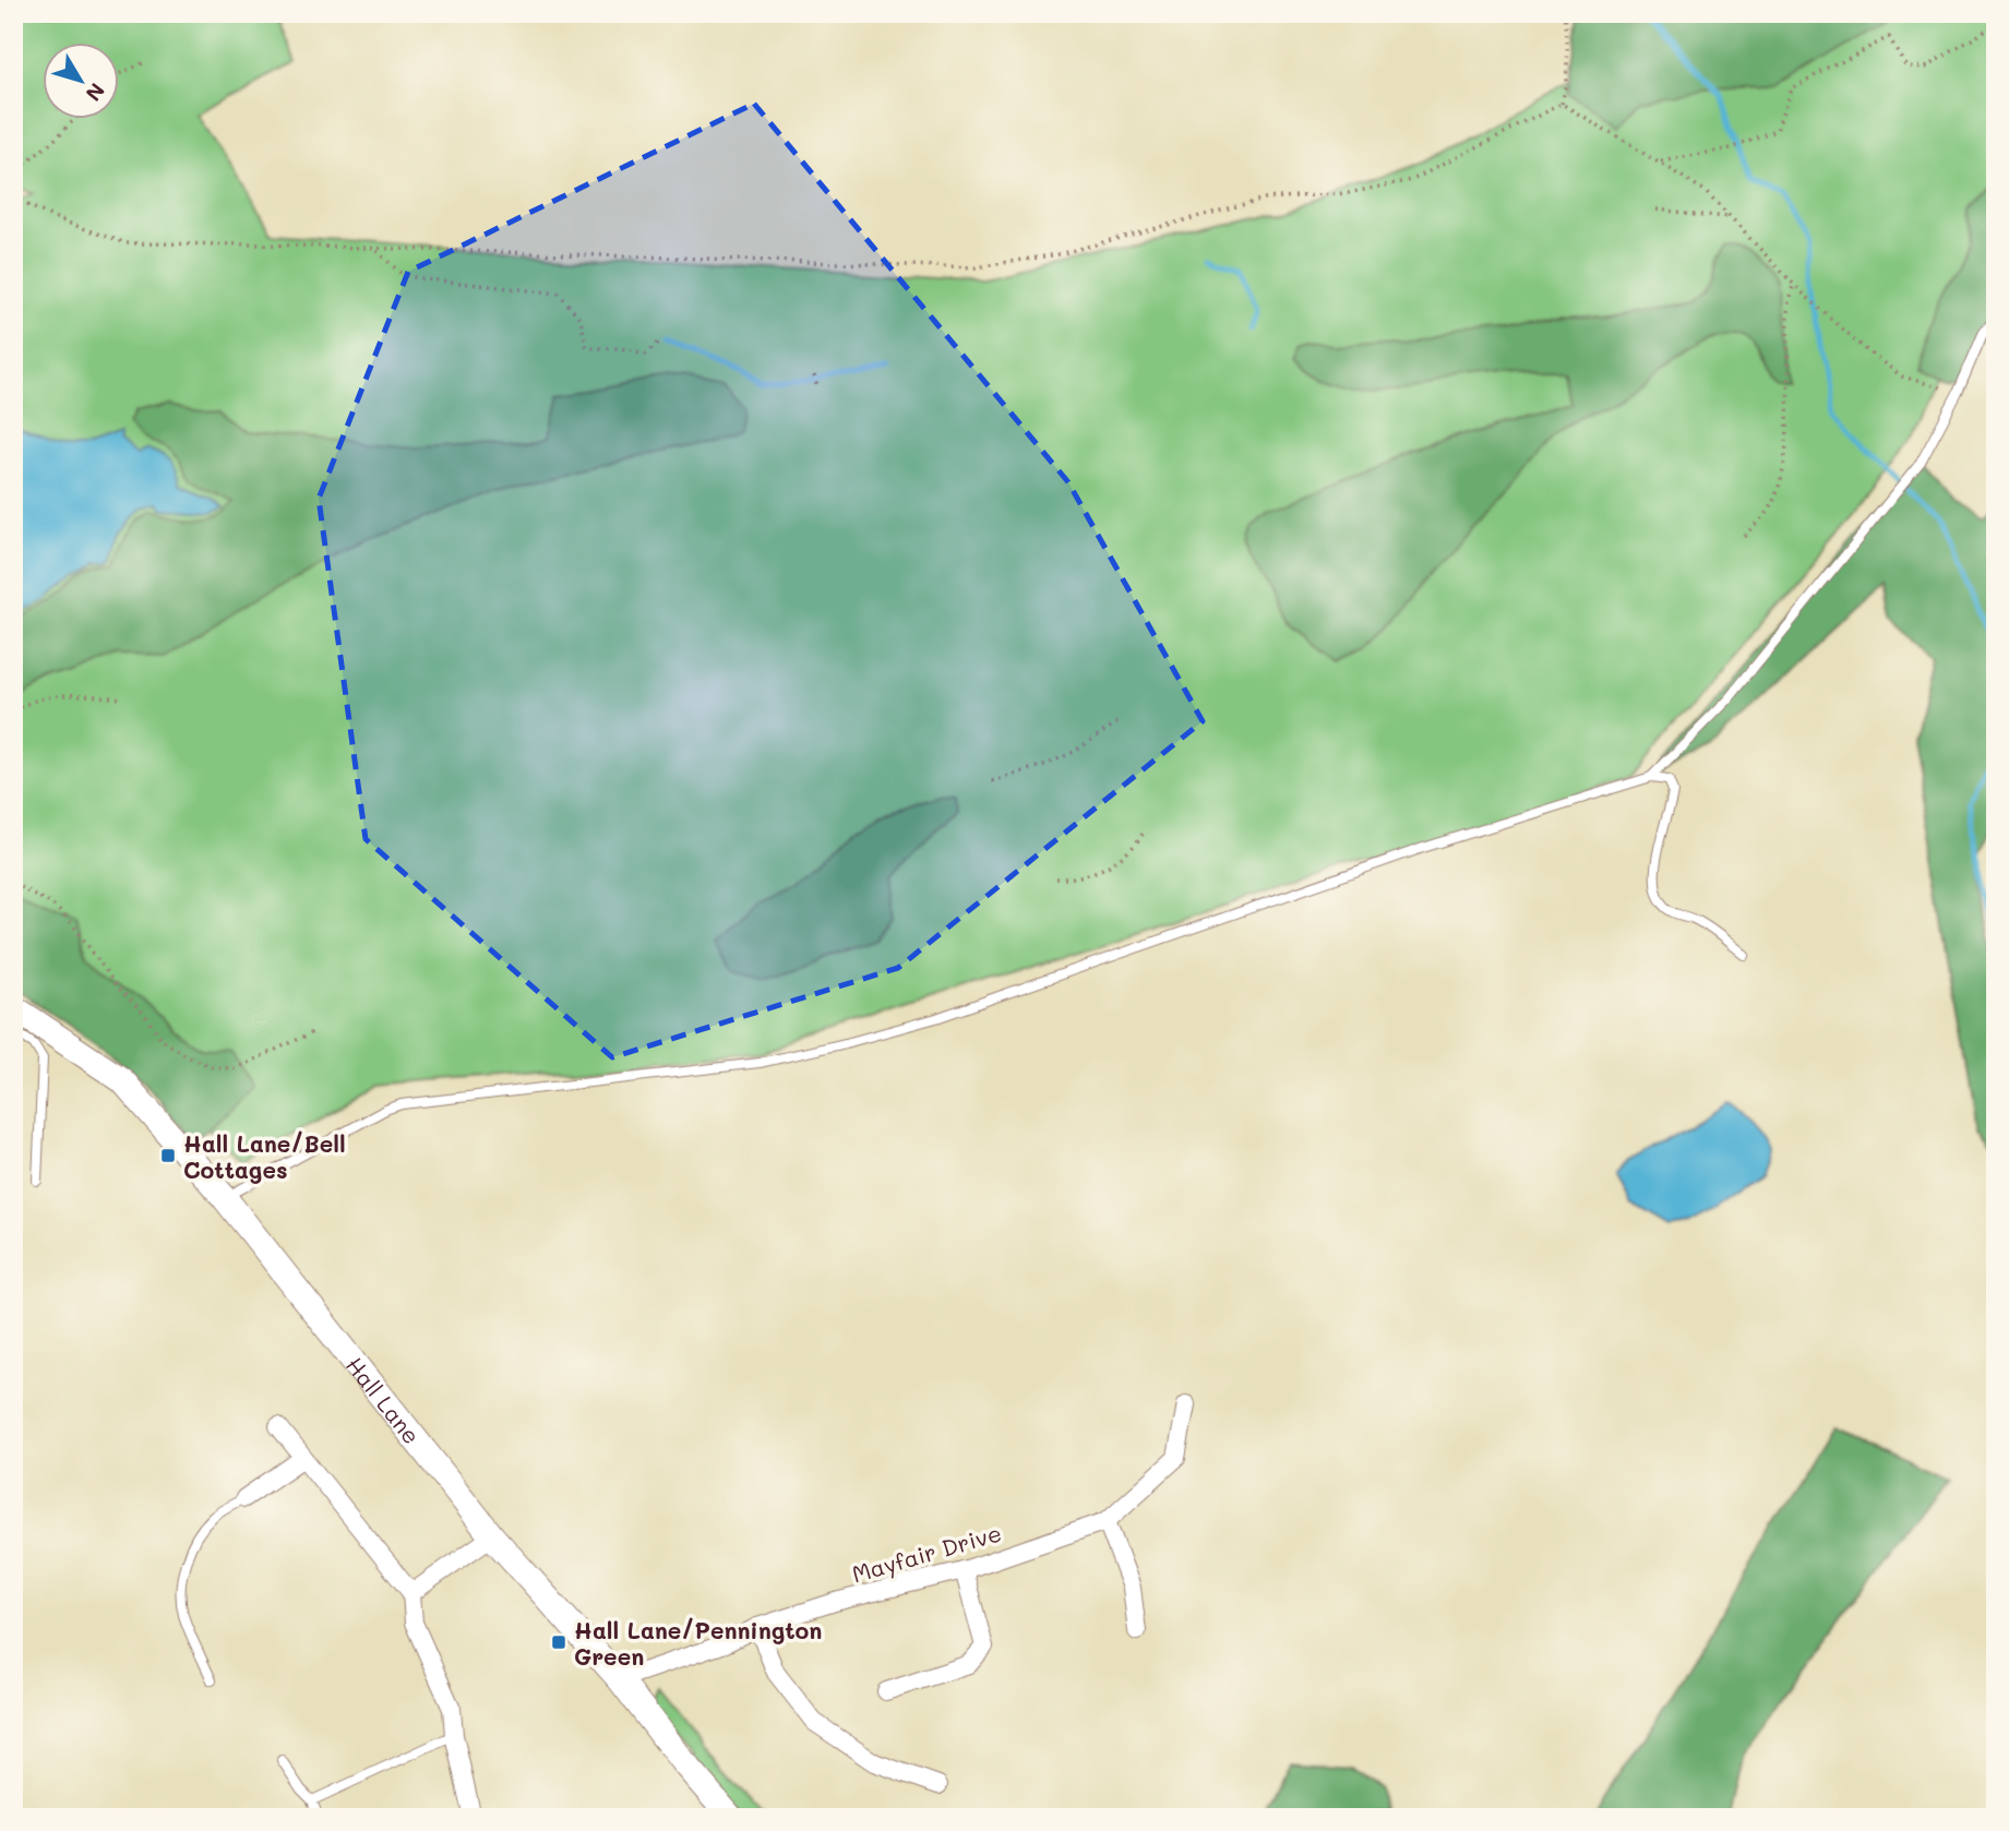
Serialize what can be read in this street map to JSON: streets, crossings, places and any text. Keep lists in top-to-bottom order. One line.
{"streets":{"street":["Hall Lane","Mayfair Drive"]},"crossings":[["Hall Lane","Mayfair Drive"]],"places":{"transit":["Hall Lane/Bell Cottages","Hall Lane/Pennington Green"]},"north":"bottom right"}
